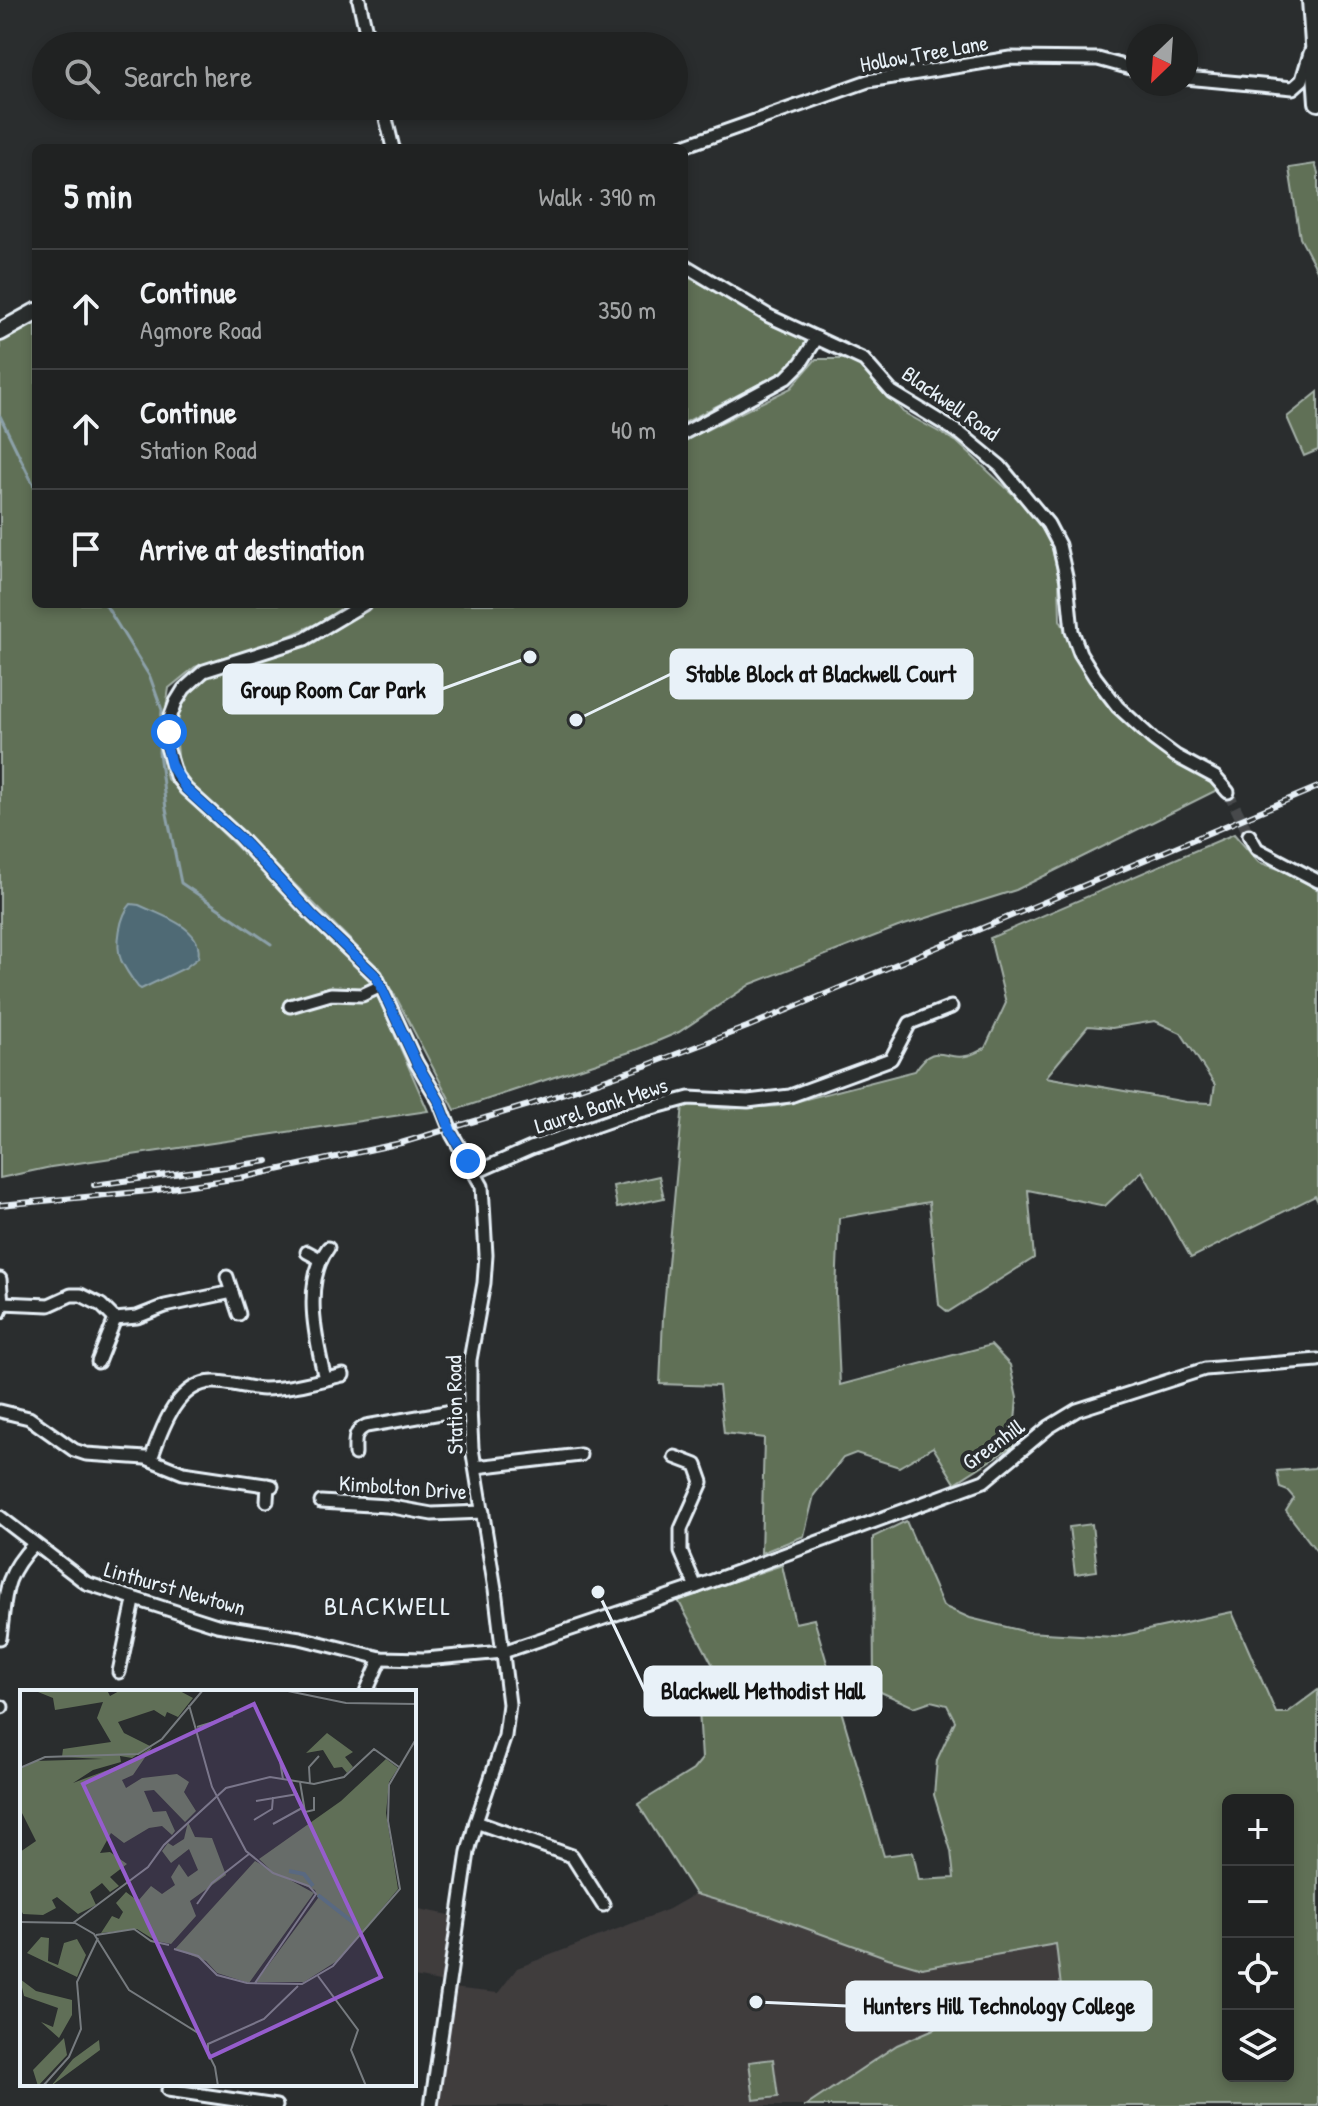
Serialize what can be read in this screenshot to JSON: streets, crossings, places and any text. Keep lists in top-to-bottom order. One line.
{"streets":{"street":["Hollow Tree Lane","Blackwell Road","Laurel Bank Mews","Station Road","Greenhill","Kimbolton Drive","Linthurst Newtown"]},"crossings":[["Laurel Bank Mews","Station Road"],["Station Road","Greenhill"],["Station Road","Kimbolton Drive"],["Station Road","Linthurst Newtown"],["Greenhill","Linthurst Newtown"]],"districts":["BLACKWELL"],"places":["Group Room Car Park","Stable Block at Blackwell Court","Blackwell Methodist Hall","Hunters Hill Technology College"],"north":"bottom left","page":{"search":"Search here","heading":["5 min","Walk · 390 m"],"list":[["Continue","Agmore Road","350 m"],["Continue","Station Road","40 m"],"Arrive at destination"],"map_buttons":["+","−"]}}
